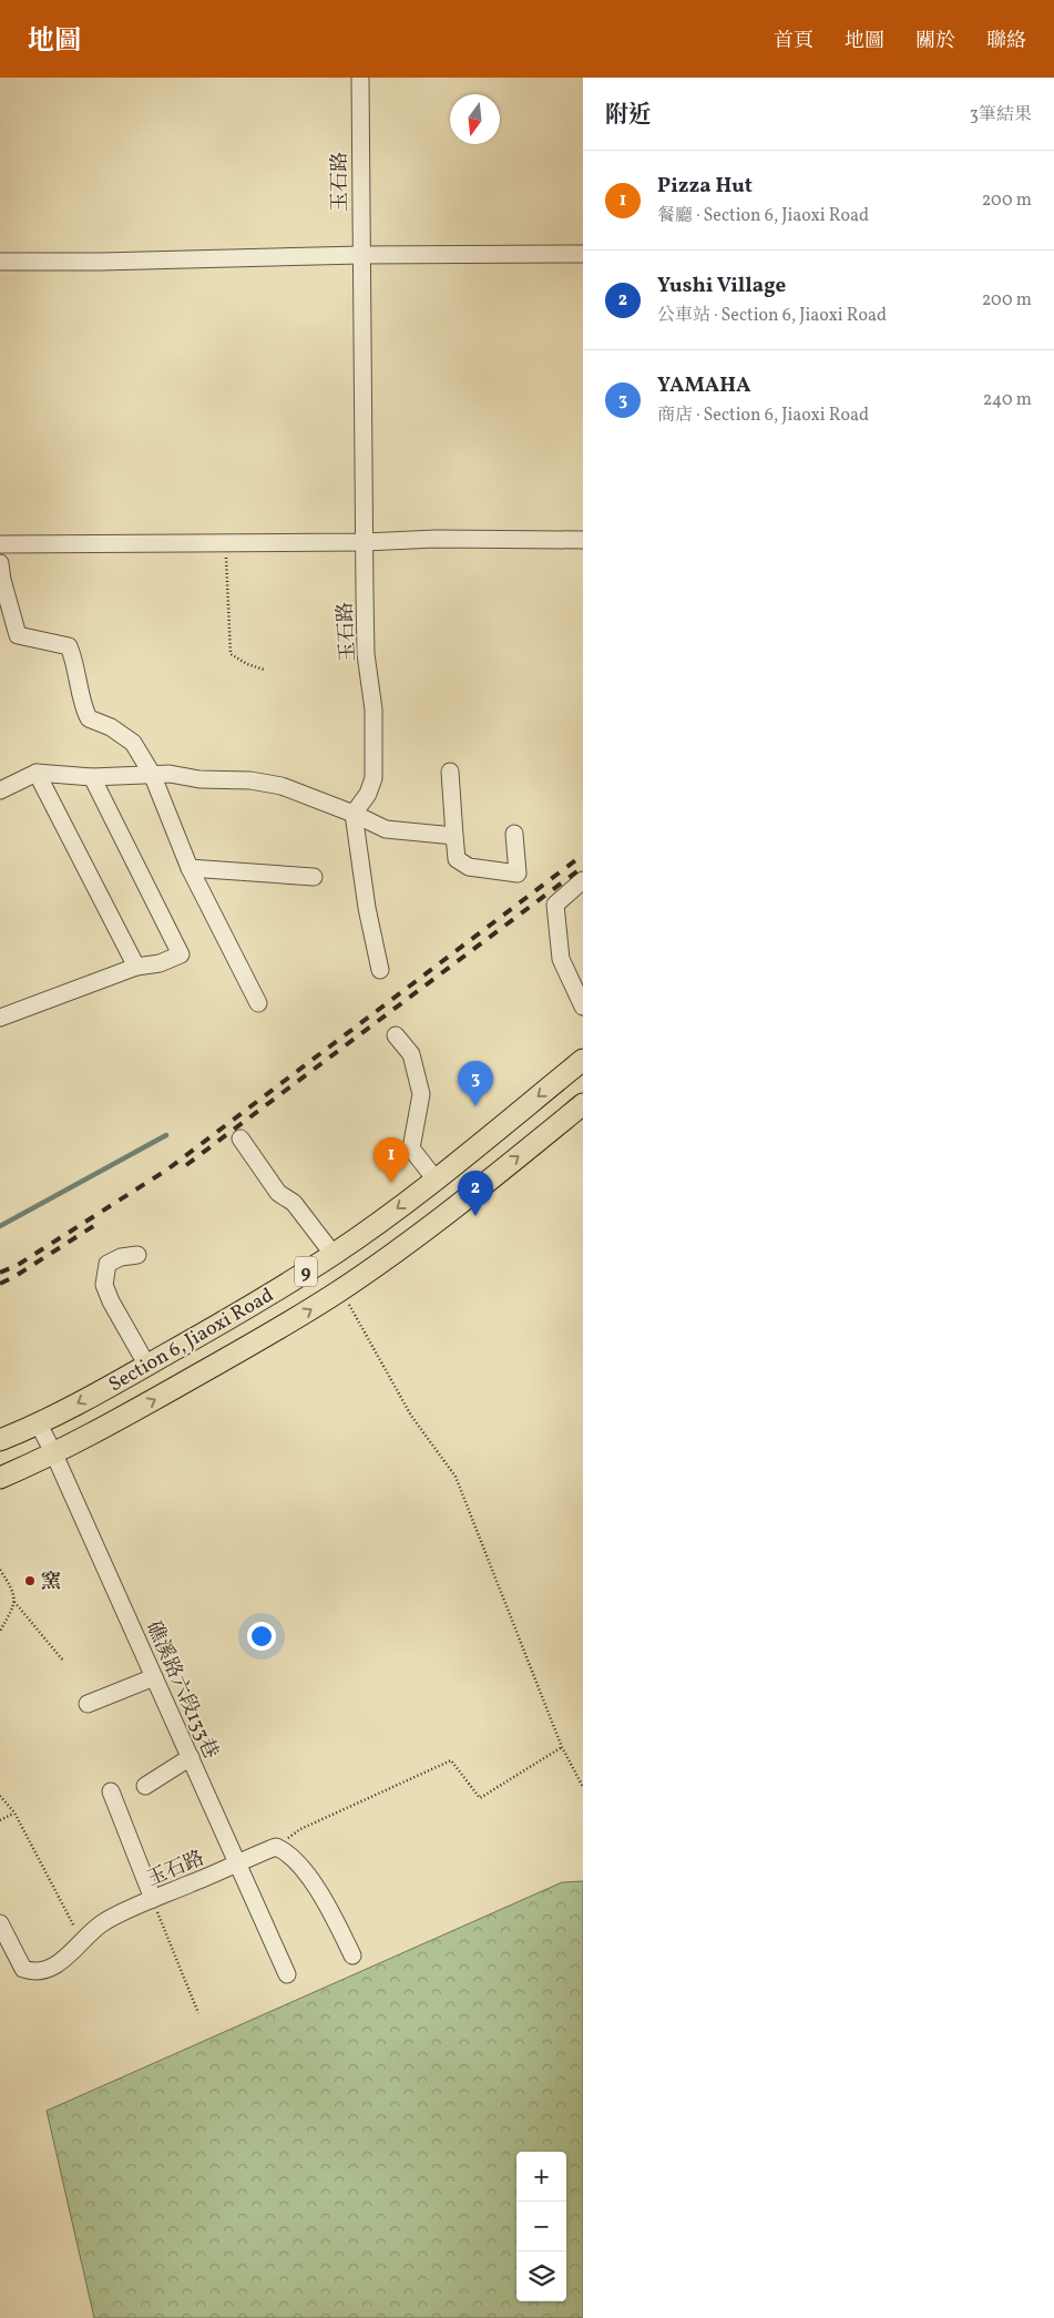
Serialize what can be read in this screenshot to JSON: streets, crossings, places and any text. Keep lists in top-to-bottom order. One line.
{"streets":{"main road":["9","Section 6, Jiaoxi Road"],"street":["玉石路","礁溪路六段133巷"]},"crossings":[["玉石路","礁溪路六段133巷"],["Section 6, Jiaoxi Road","礁溪路六段133巷"]],"places":["窯"],"north":"bottom","page":{"header":"地圖","nav":["首頁","地圖","關於","聯絡"],"heading":["附近","3筆結果"],"list":[{"mark":"1","name":"Pizza Hut","note":"餐廳 · Section 6, Jiaoxi Road","value":"200 m"},{"mark":"2","name":"Yushi Village","note":"公車站 · Section 6, Jiaoxi Road","value":"200 m"},{"mark":"3","name":"YAMAHA","note":"商店 · Section 6, Jiaoxi Road","value":"240 m"}],"pins":["3","1","2"],"map_buttons":["+","−"]}}
